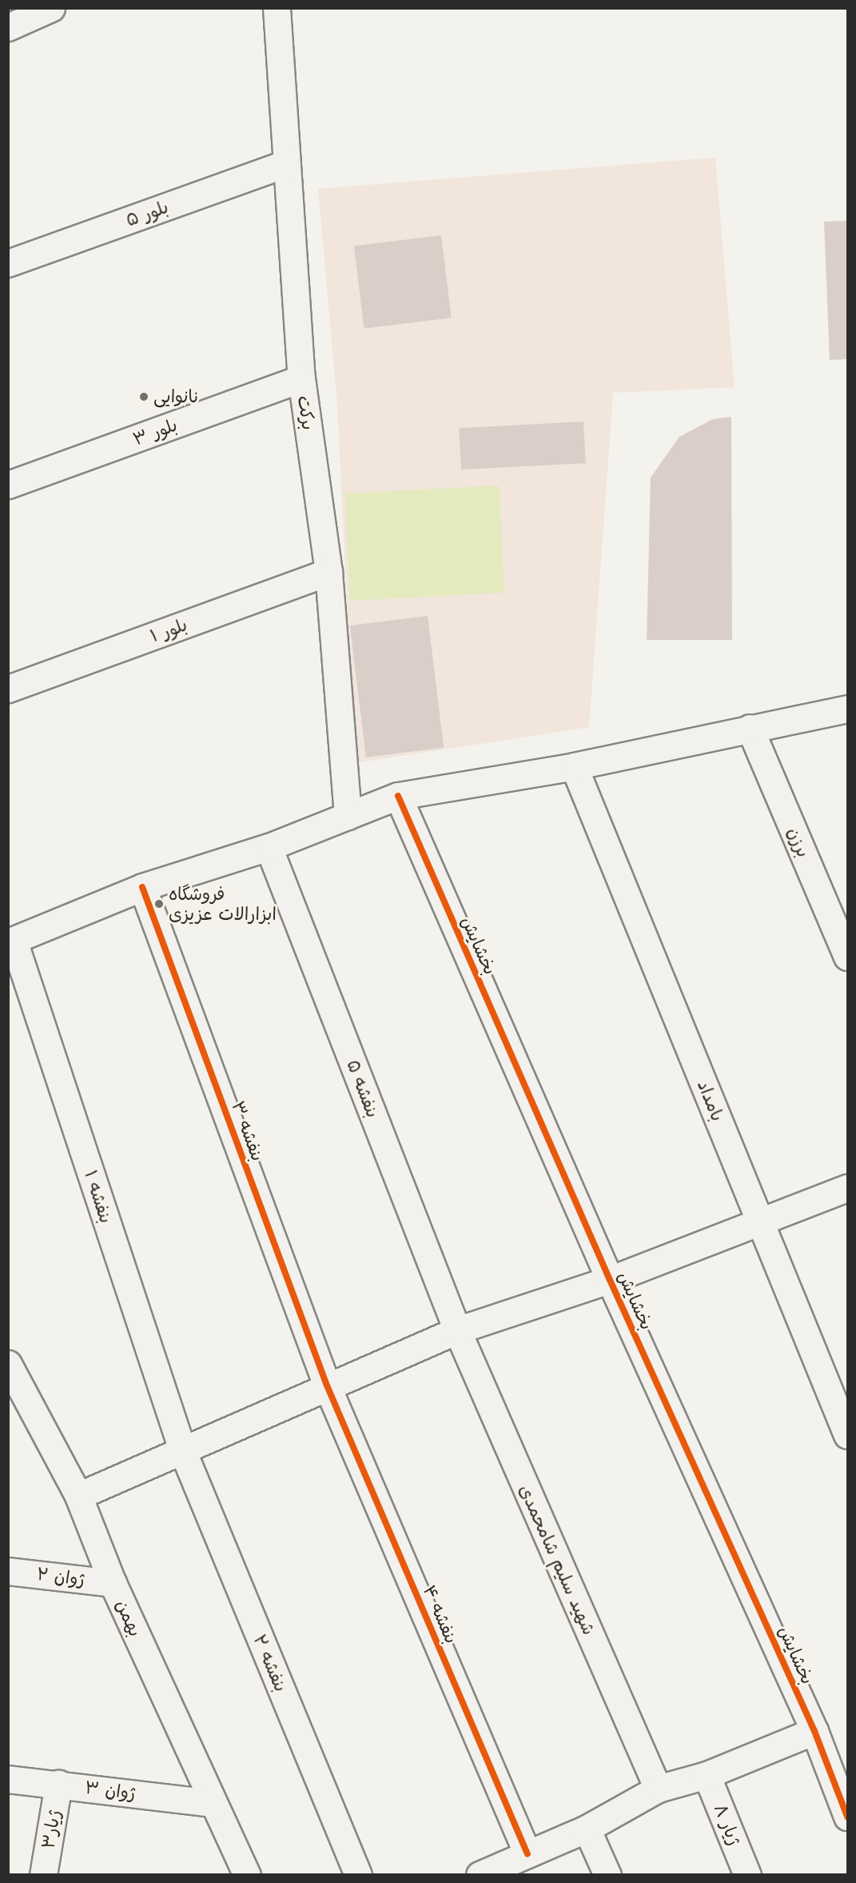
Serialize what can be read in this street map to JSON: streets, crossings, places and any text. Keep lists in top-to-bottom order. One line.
{"streets":{"street":["بلور ۵","برکت","بلور ۳","بلور ۱","برزن","بخشایش","بنفشه ۵","بامداد","بنفشه ۳","بنفشه ۱","شهید سلیم شامحمدی","ژوان ۲","بنفشه ۴","بهمن","بنفشه ۲","ژوان ۳","ژیار ۸","ژیار۳"]},"crossings":[["بلور ۵","برکت"],["برکت","بلور ۳"],["برکت","بلور ۱"],["بنفشه ۵","شهید سلیم شامحمدی"],["بنفشه ۳","بنفشه ۴"],["بنفشه ۱","بنفشه ۲"],["ژوان ۲","بهمن"],["بهمن","ژوان ۳"],["ژوان ۳","ژیار۳"]],"places":["نانوایی","فروشگاه ابزارالات عزیزی"]}
